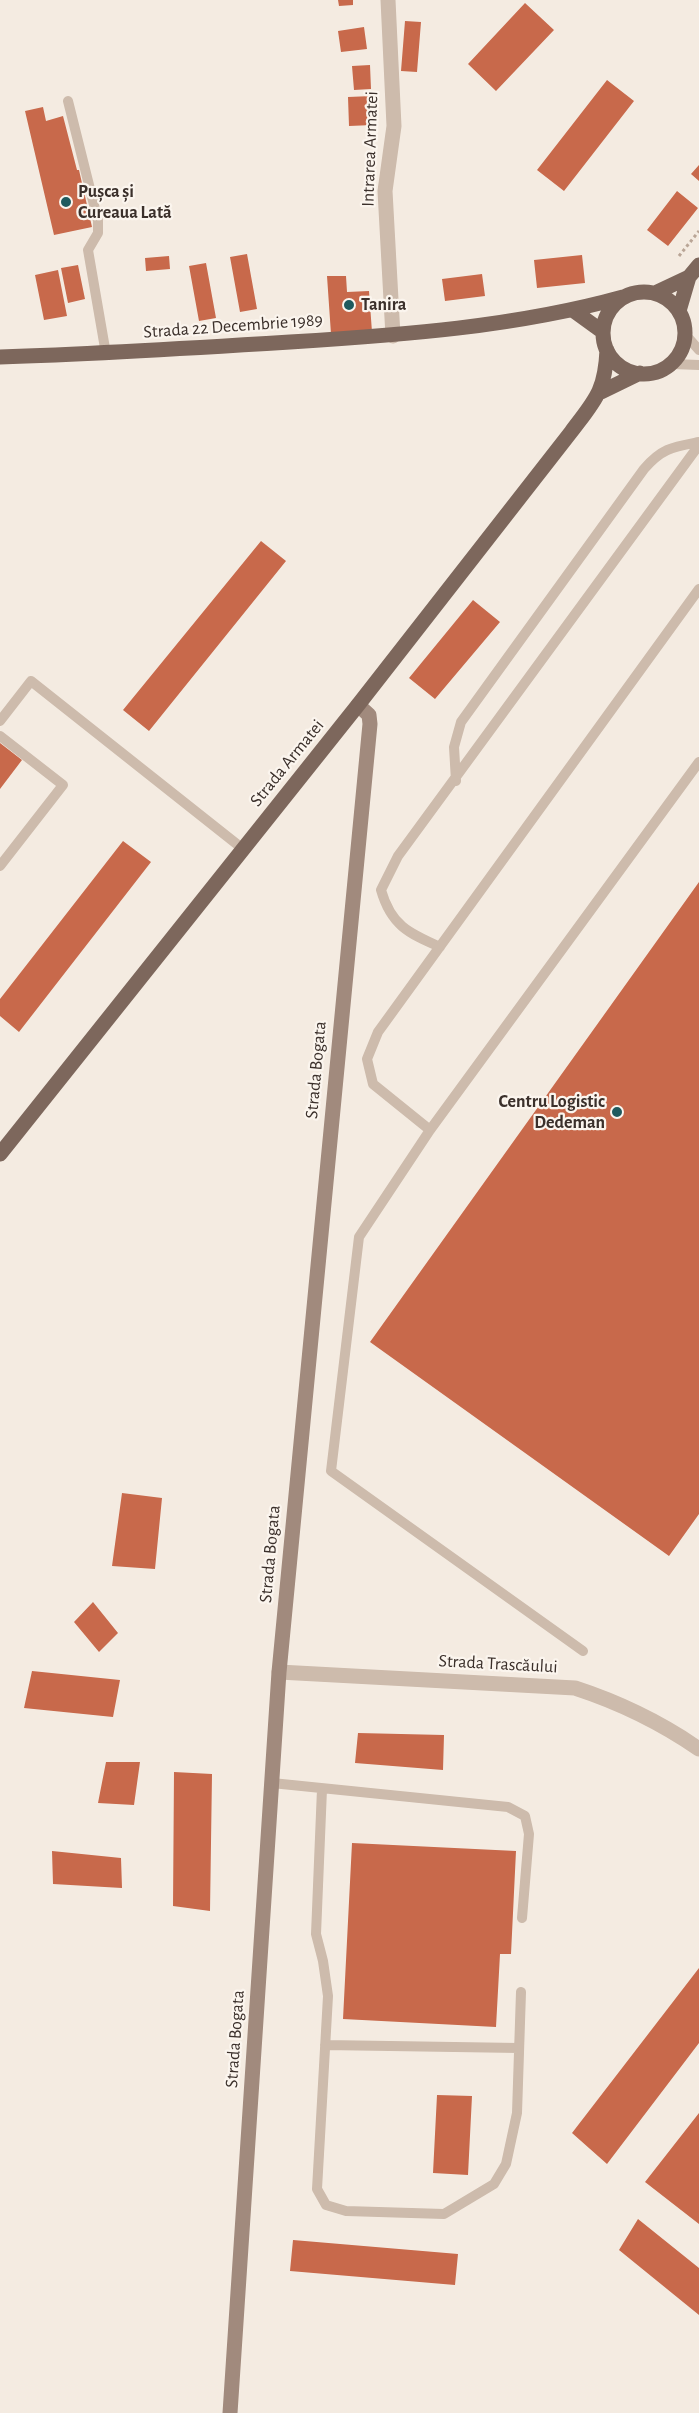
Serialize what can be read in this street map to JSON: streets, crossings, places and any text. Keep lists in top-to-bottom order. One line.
{"streets":{"main road":["Strada 22 Decembrie 1989","Strada Armatei","Strada Bogata"],"street":["Intrarea Armatei","Strada Trascăului"]},"crossings":[["Intrarea Armatei","Strada 22 Decembrie 1989"],["Strada 22 Decembrie 1989","Strada Armatei"],["Strada Armatei","Strada Bogata"],["Strada Bogata","Strada Trascăului"]],"places":["Pușca și Cureaua Lată","Tanira","Centru Logistic Dedeman"]}
